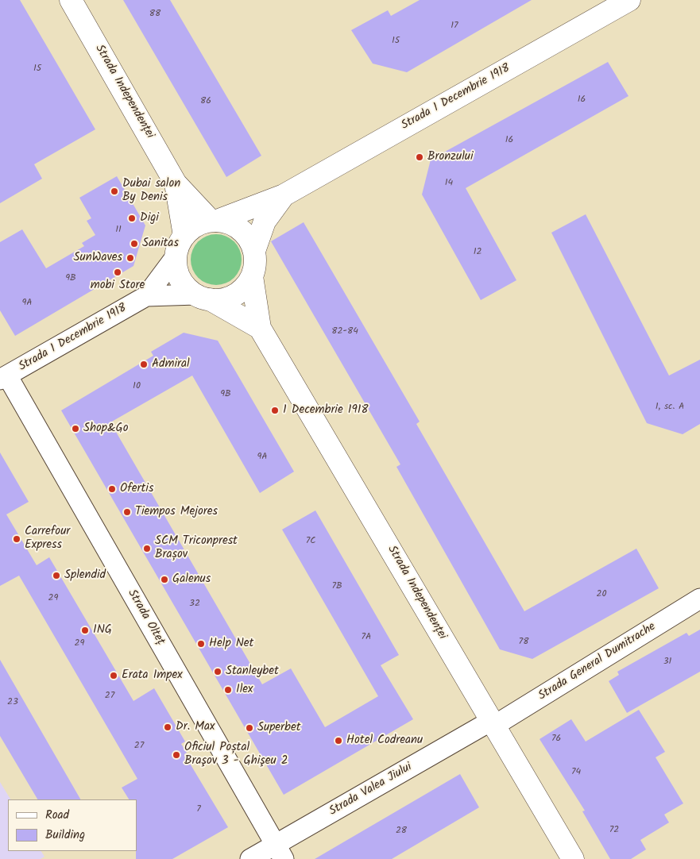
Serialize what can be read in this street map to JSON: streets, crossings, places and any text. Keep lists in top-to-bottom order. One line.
{"streets":{"main road":["Strada Independenței","Strada 1 Decembrie 1918"],"street":["Strada Olteț","Strada General Dumitrache","Strada Valea Jiului"]},"crossings":[["Strada Independenței","Strada 1 Decembrie 1918"],["Strada Independenței","Strada General Dumitrache"],["Strada Independenței","Strada Valea Jiului"],["Strada 1 Decembrie 1918","Strada Olteț"],["Strada Olteț","Strada Valea Jiului"],["Strada General Dumitrache","Strada Valea Jiului"]],"places":["Bronzului","Dubai salon By Denis","Digi","Sanitas","SunWaves","mobi Store","Admiral","1 Decembrie 1918","Shop&Go","Ofertis","Tiempos Mejores","Carrefour Express","SCM Triconprest Brașov","Splendid","Galenus","ING","Help Net","Stanleybet","Erata Impex","Ilex","Dr. Max","Superbet","Hotel Codreanu","Oficiul Poștal Braşov 3 - Ghişeu 2"],"house_numbers":["88","17","15","15","16","86","16","14","11","12","9B","9A","82-84","10","9B","1, sc. A","9A","7C","7B","20","29","32","7A","78","29","31","27","23","76","27","74","7","72","28"],"legend":["Road","Building"]}
